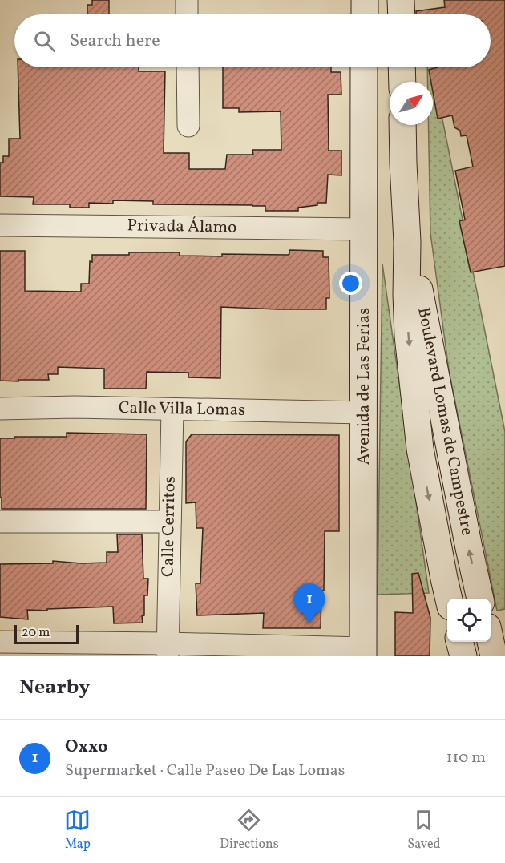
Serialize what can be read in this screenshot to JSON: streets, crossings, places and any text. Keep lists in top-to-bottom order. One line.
{"streets":{"main road":["Avenida de Las Ferias","Boulevard Lomas de Campestre"],"street":["Privada Álamo","Calle Villa Lomas","Calle Cerritos"]},"crossings":[["Privada Álamo","Avenida de Las Ferias"],["Avenida de Las Ferias","Calle Villa Lomas"],["Calle Villa Lomas","Calle Cerritos"]],"scale_bar":"20 m","north":"top right","page":{"search":"Search here","pins":"1","scale":"20 m","heading":"Nearby","list":[{"mark":"1","name":"Oxxo","note":"Supermarket · Calle Paseo De Las Lomas","value":"110 m"}],"nav":["Map","Directions","Saved"]}}
